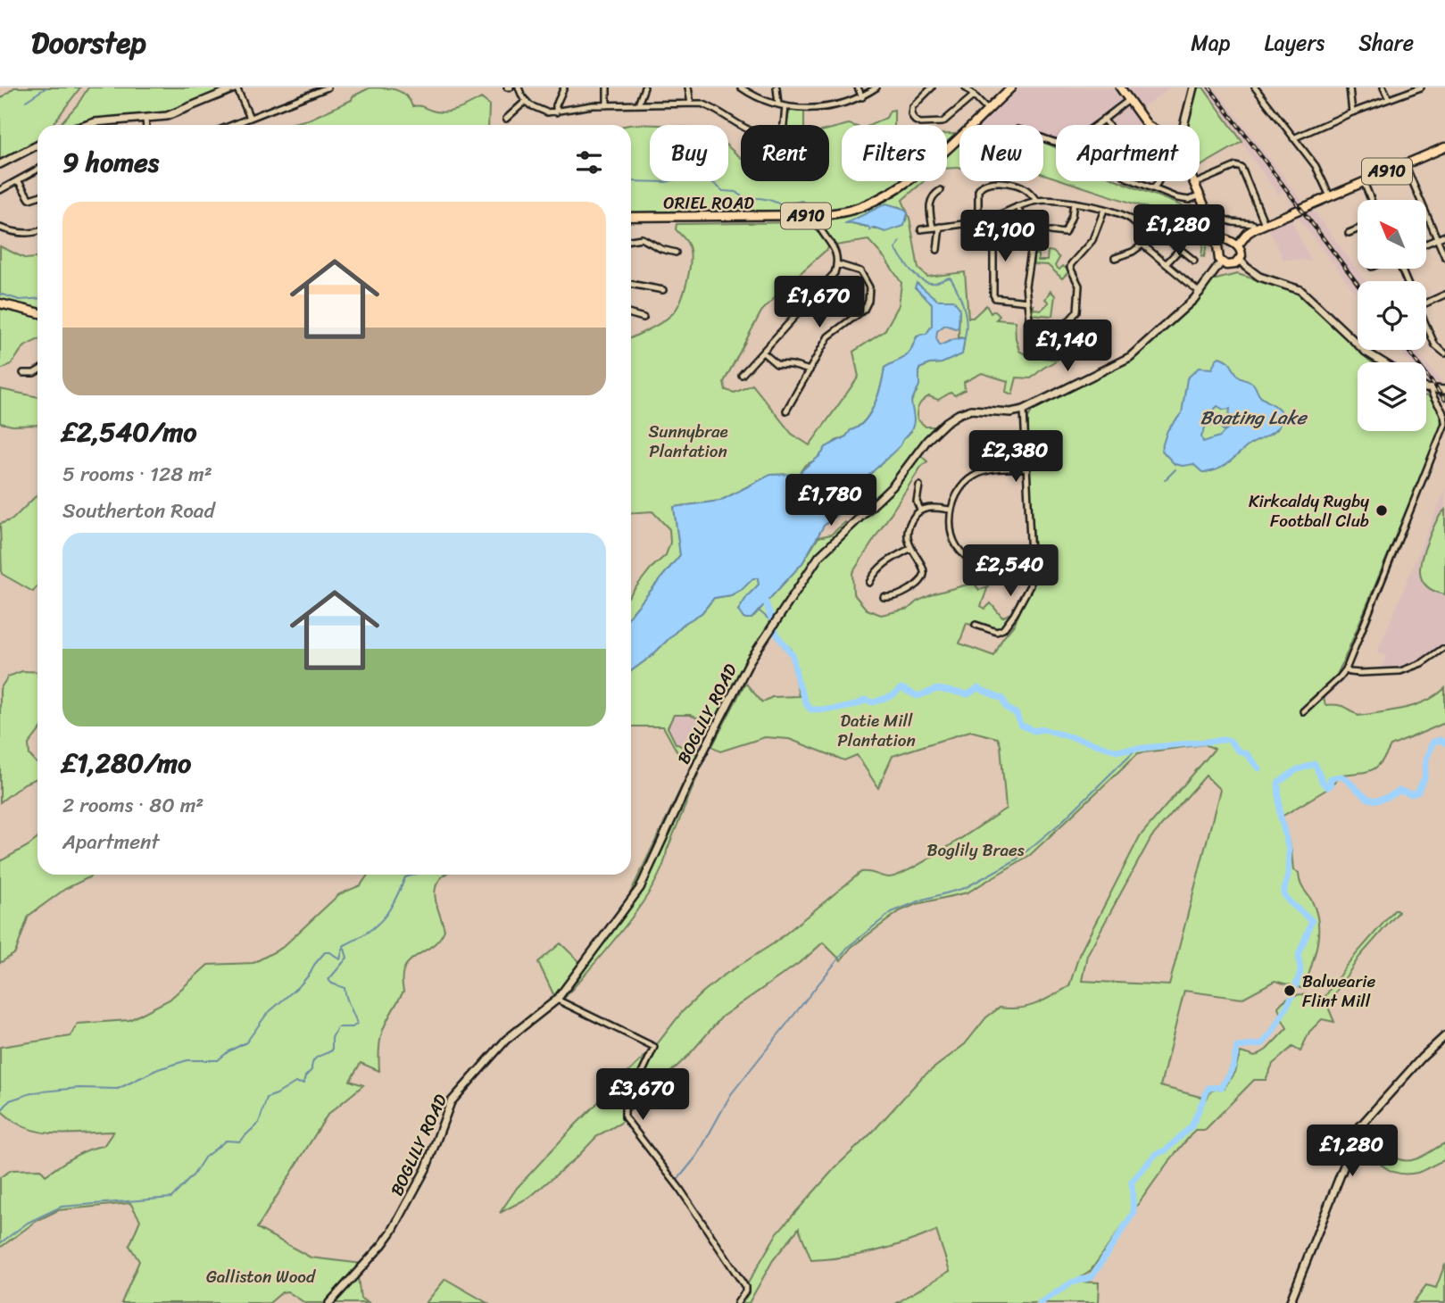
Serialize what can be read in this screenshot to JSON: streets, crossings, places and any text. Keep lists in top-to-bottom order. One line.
{"streets":{"main road":["A910","ORIEL ROAD","BOGLILY ROAD"]},"crossings":[["A910","BOGLILY ROAD"]],"water":["Boating Lake"],"parks":["Sunnybrae Plantation","Datie Mill Plantation","Boglily Braes","Galliston Wood"],"places":["Kirkcaldy Rugby Football Club","Balwearie Flint Mill"],"north":"top left","page":{"header":"Doorstep","nav":["Map","Layers","Share"],"chip":["Buy","Rent","Filters","New","Apartment"],"heading":"9 homes","list":[{"name":"£2,540/mo","note":"5 rooms · 128 m² · Southerton Road"},{"name":"£1,280/mo","note":"2 rooms · 80 m² · Apartment"}],"price":["£1,280","£1,100","£1,670","£1,140","£2,380","£1,780","£2,540","£3,670","£1,280"]}}
